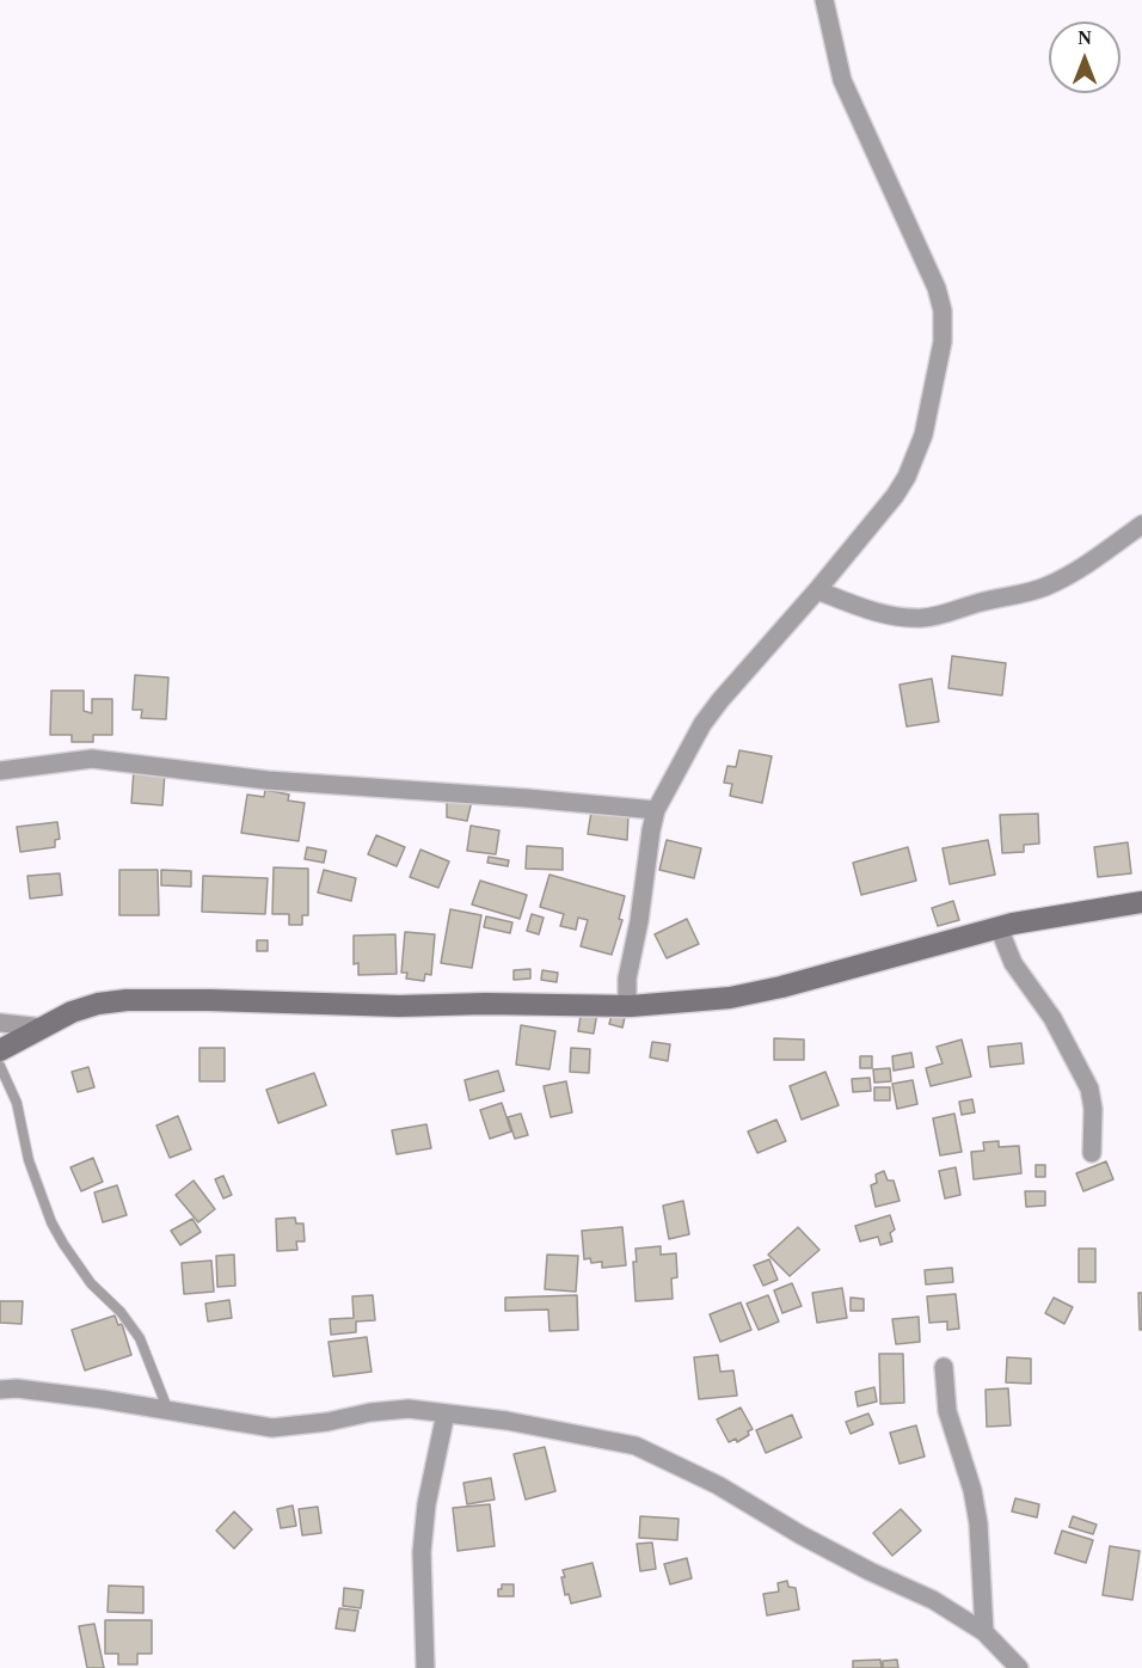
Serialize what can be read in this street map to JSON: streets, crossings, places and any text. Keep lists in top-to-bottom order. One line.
{"north":"top"}
